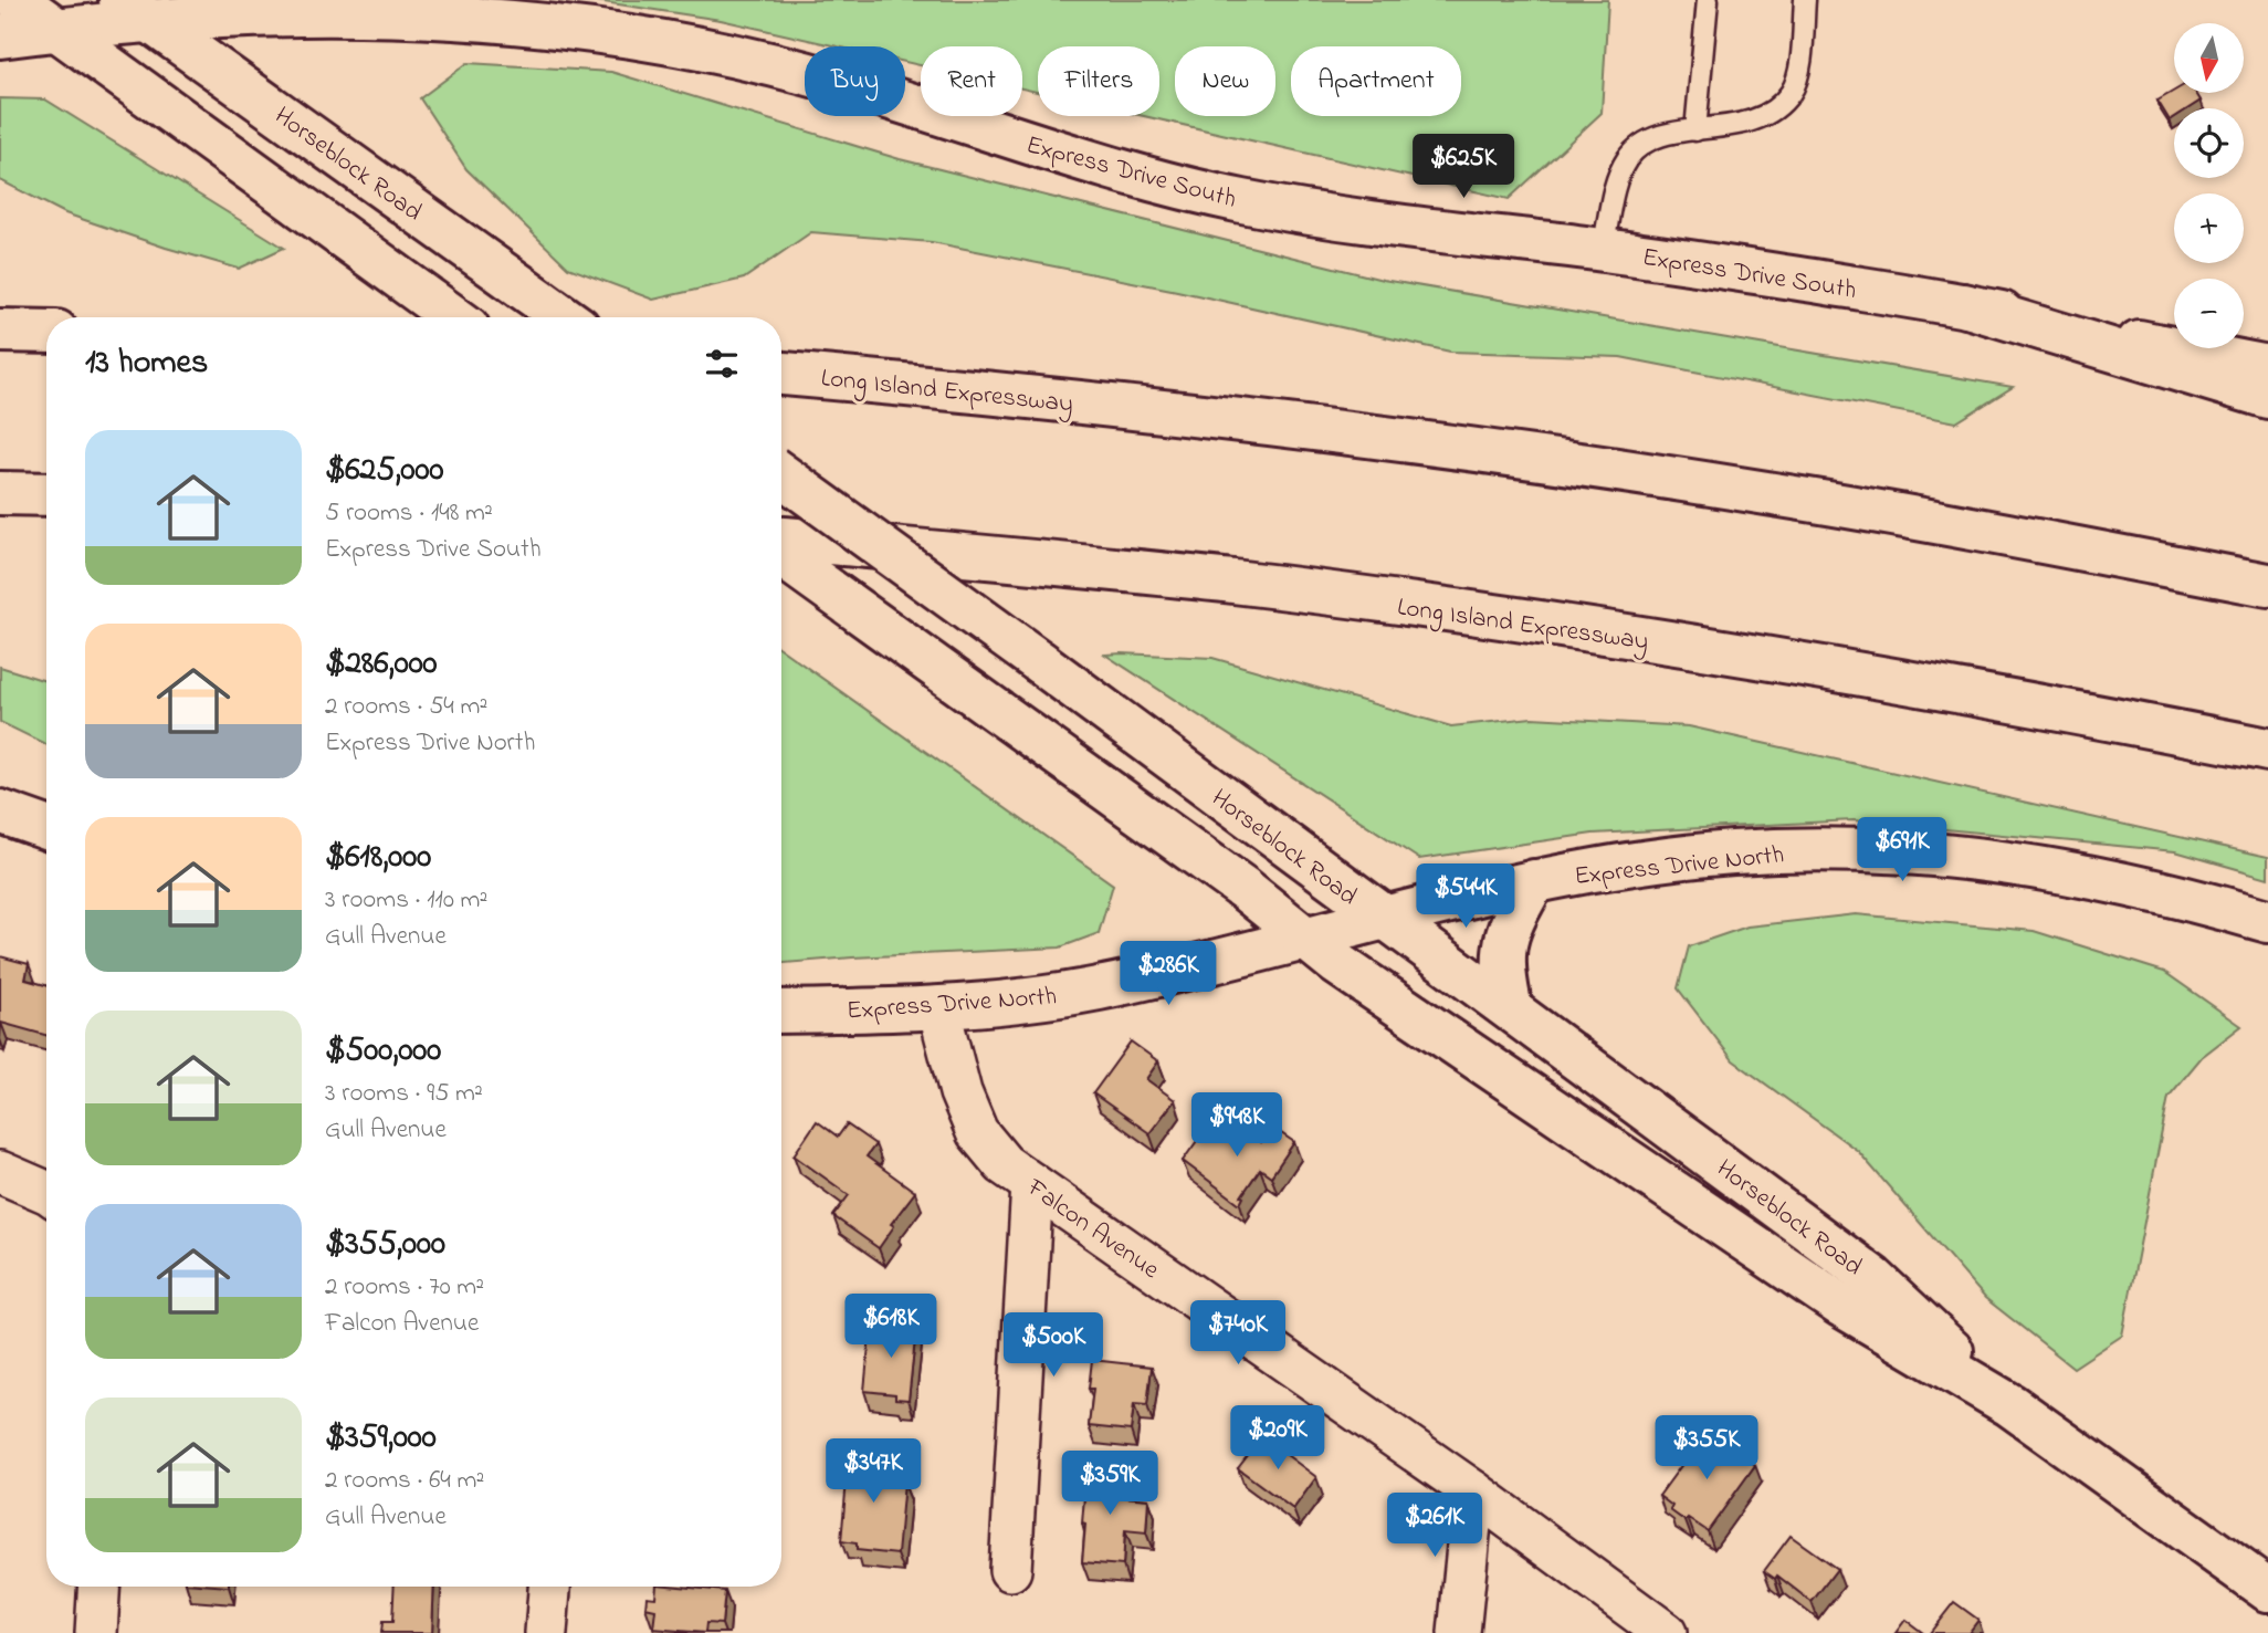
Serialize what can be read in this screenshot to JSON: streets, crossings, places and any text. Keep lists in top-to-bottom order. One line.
{"streets":{"main road":["Horseblock Road","Express Drive South","Long Island Expressway","Express Drive North"],"street":["Falcon Avenue"]},"crossings":[["Horseblock Road","Express Drive South"],["Horseblock Road","Express Drive North"],["Express Drive North","Falcon Avenue"]],"north":"bottom","page":{"map_buttons":["+","−"],"chip":["Buy","Rent","Filters","New","Apartment"],"price":["$625K","$691K","$544K","$286K","$948K","$618K","$740K","$500K","$209K","$355K","$347K","$359K","$261K"],"heading":"13 homes","list":[{"name":"$625,000","note":"5 rooms · 148 m² · Express Drive South"},{"name":"$286,000","note":"2 rooms · 54 m² · Express Drive North"},{"name":"$618,000","note":"3 rooms · 110 m² · Gull Avenue"},{"name":"$500,000","note":"3 rooms · 95 m² · Gull Avenue"},{"name":"$355,000","note":"2 rooms · 70 m² · Falcon Avenue"},{"name":"$359,000","note":"2 rooms · 64 m² · Gull Avenue"}]}}
